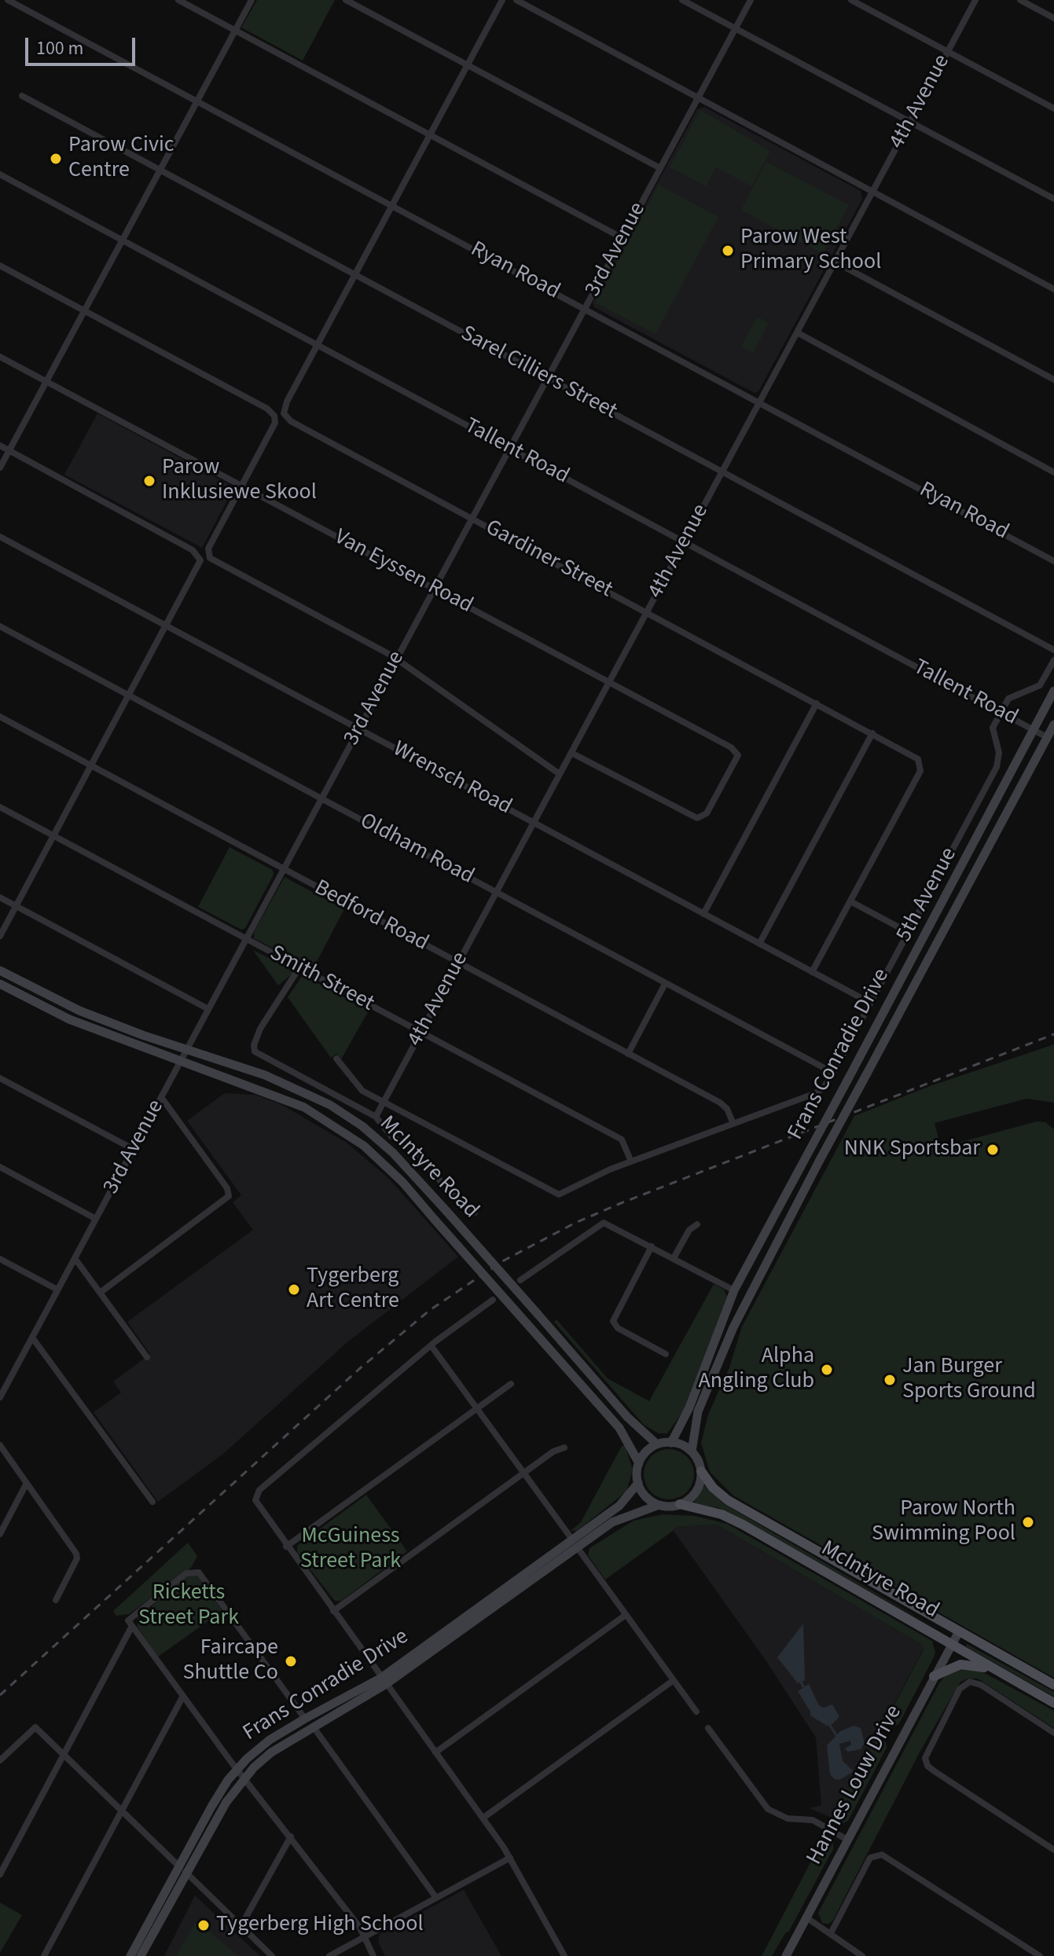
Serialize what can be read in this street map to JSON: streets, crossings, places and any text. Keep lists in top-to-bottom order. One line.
{"streets":{"main road":["Frans Conradie Drive","McIntyre Road","Hannes Louw Drive"],"street":["4th Avenue","3rd Avenue","Ryan Road","Sarel Cilliers Street","Tallent Road","Gardiner Street","Van Eyssen Road","Wrensch Road","Oldham Road","5th Avenue","Bedford Road","Smith Street"]},"crossings":[["4th Avenue","Ryan Road"],["4th Avenue","Sarel Cilliers Street"],["4th Avenue","Tallent Road"],["4th Avenue","Gardiner Street"],["4th Avenue","Van Eyssen Road"],["4th Avenue","Wrensch Road"],["4th Avenue","Oldham Road"],["4th Avenue","5th Avenue"],["4th Avenue","Bedford Road"],["4th Avenue","Smith Street"],["3rd Avenue","Ryan Road"],["3rd Avenue","Sarel Cilliers Street"],["3rd Avenue","Tallent Road"],["3rd Avenue","Gardiner Street"],["3rd Avenue","Van Eyssen Road"],["3rd Avenue","Wrensch Road"],["3rd Avenue","Oldham Road"],["3rd Avenue","Bedford Road"],["3rd Avenue","Smith Street"],["3rd Avenue","McIntyre Road"],["Tallent Road","Gardiner Street"],["Tallent Road","5th Avenue"],["Tallent Road","Frans Conradie Drive"],["Wrensch Road","5th Avenue"],["Oldham Road","5th Avenue"],["5th Avenue","Bedford Road"],["5th Avenue","Smith Street"],["Frans Conradie Drive","McIntyre Road"],["McIntyre Road","Hannes Louw Drive"]],"parks":["McGuiness Street Park","Ricketts Street Park"],"places":["Parow Civic Centre","Parow West Primary School","Parow Inklusiewe Skool","NNK Sportsbar","Tygerberg Art Centre","Alpha Angling Club","Jan Burger Sports Ground","Parow North Swimming Pool","Faircape Shuttle Co","Tygerberg High School"],"scale_bar":"100 m"}
